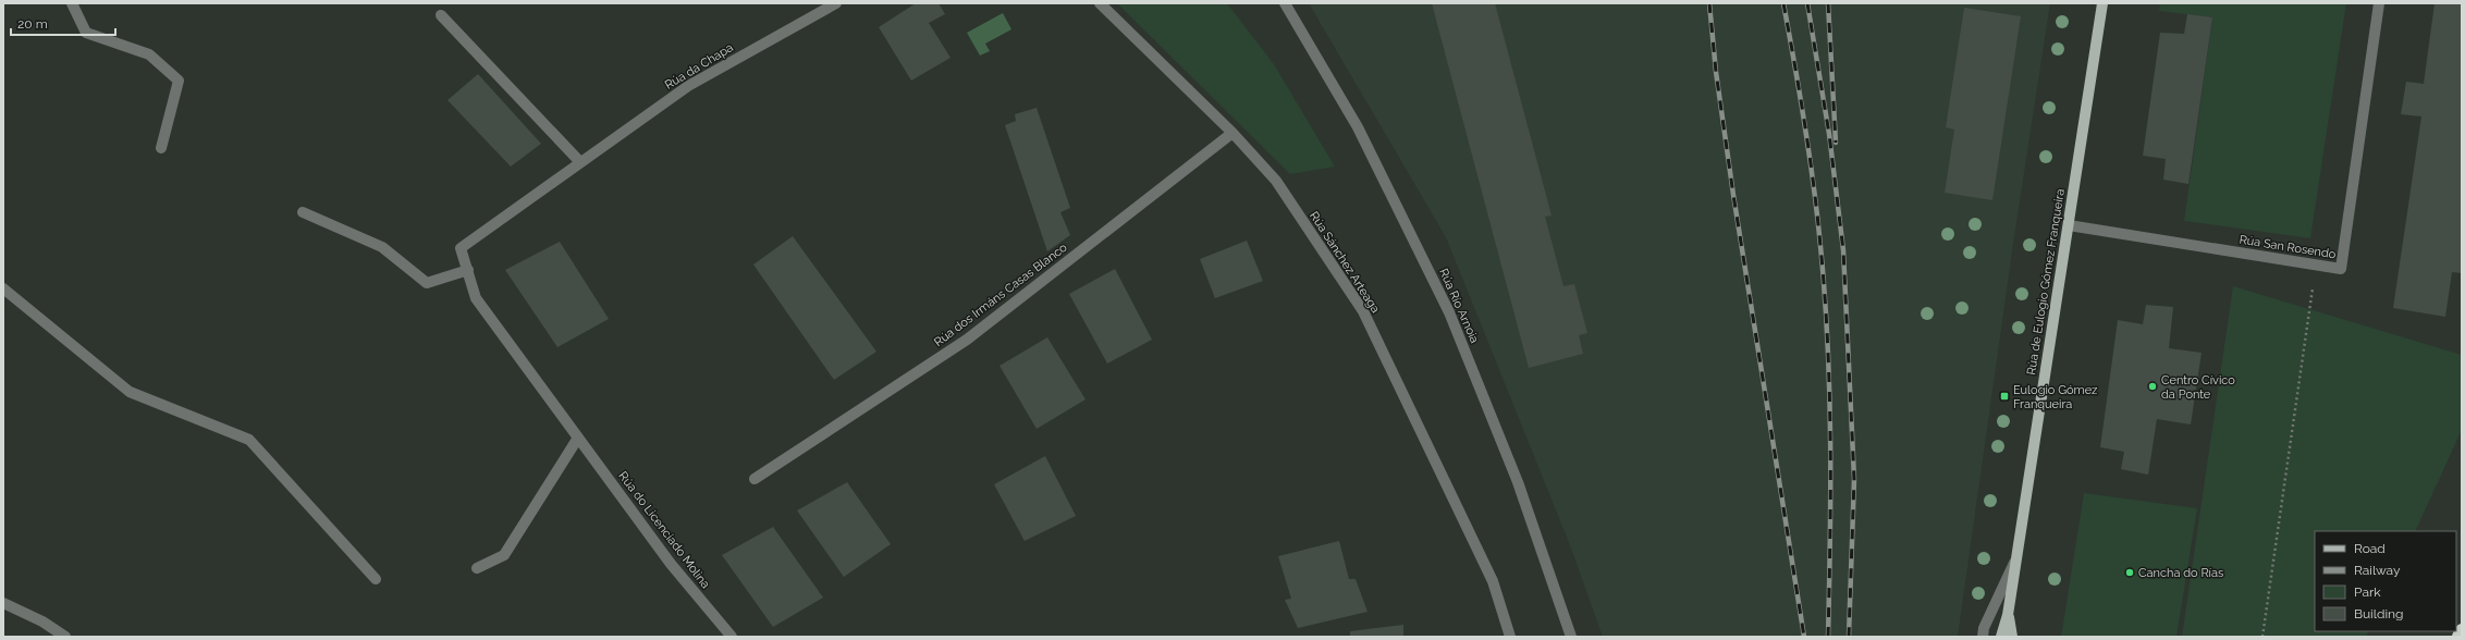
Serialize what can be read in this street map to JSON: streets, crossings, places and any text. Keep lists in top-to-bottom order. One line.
{"streets":{"main road":["Rúa de Eulogio Gómez Franqueira"],"street":["Rúa da Chapa","Rúa San Rosendo","Rúa Sánchez Arteaga","Rúa dos Irmáns Casas Blanco","Rúa Río Arnoia","Rúa do Licenciado Molina"]},"crossings":[["Rúa da Chapa","Rúa do Licenciado Molina"],["Rúa San Rosendo","Rúa de Eulogio Gómez Franqueira"],["Rúa Sánchez Arteaga","Rúa dos Irmáns Casas Blanco"]],"places":{"other":["Centro Cívico da Ponte","Cancha do Rías"],"transit":["Eulogio Gómez Franqueira"]},"legend":["Road","Railway","Park","Building"],"scale_bar":"20 m"}
